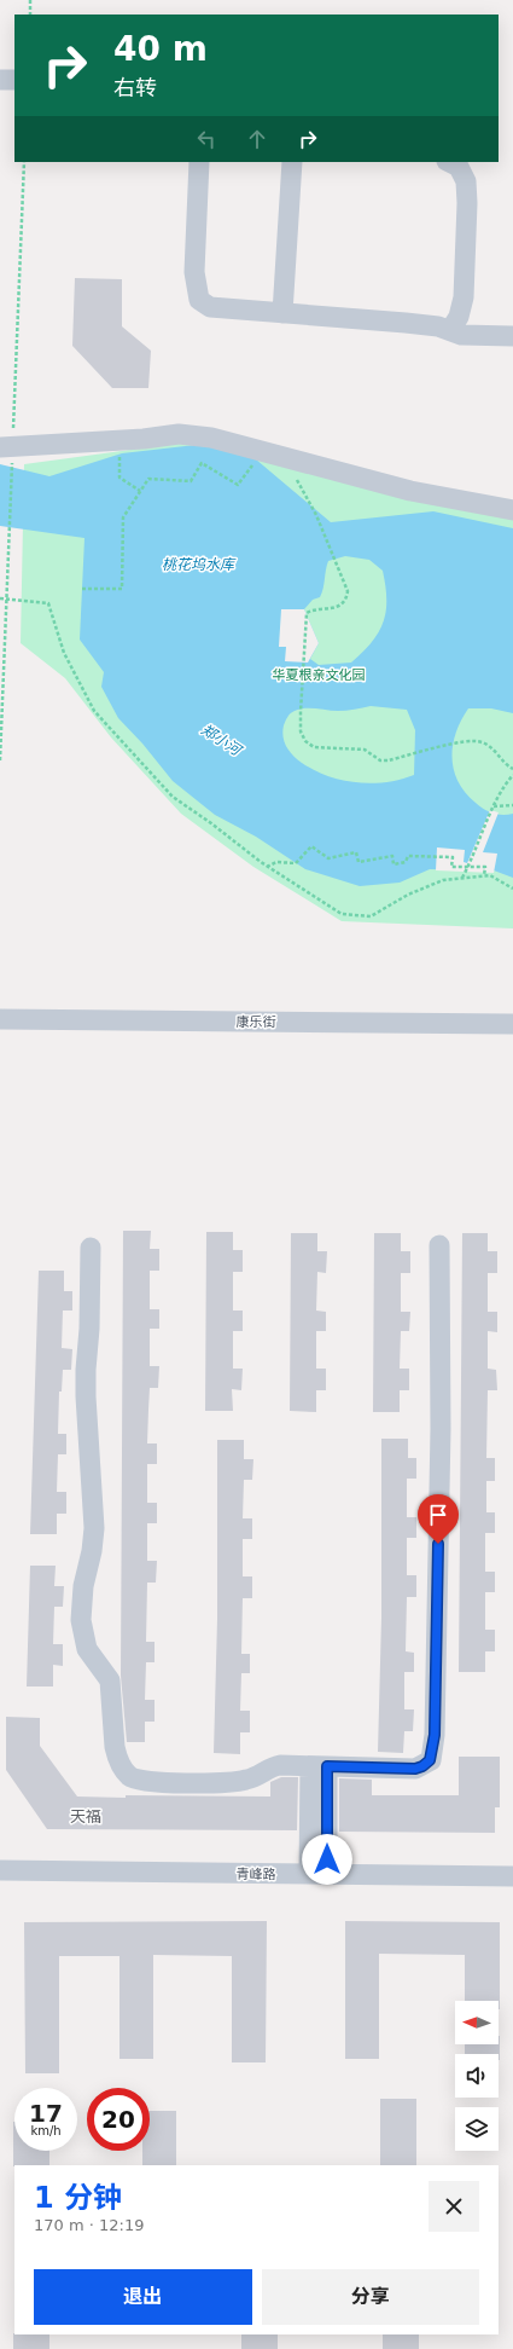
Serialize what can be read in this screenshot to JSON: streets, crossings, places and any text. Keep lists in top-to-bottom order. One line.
{"streets":{"street":["康乐街","青峰路"]},"districts":["天福"],"water":["桃花坞水库","郑小河"],"parks":["华夏根亲文化园"],"north":"left","page":{"turn":["40 m","右转"],"speed":"17 km/h","limit":"20","heading":["1 分钟","170 m · 12:19"],"buttons":["退出","分享"]}}
